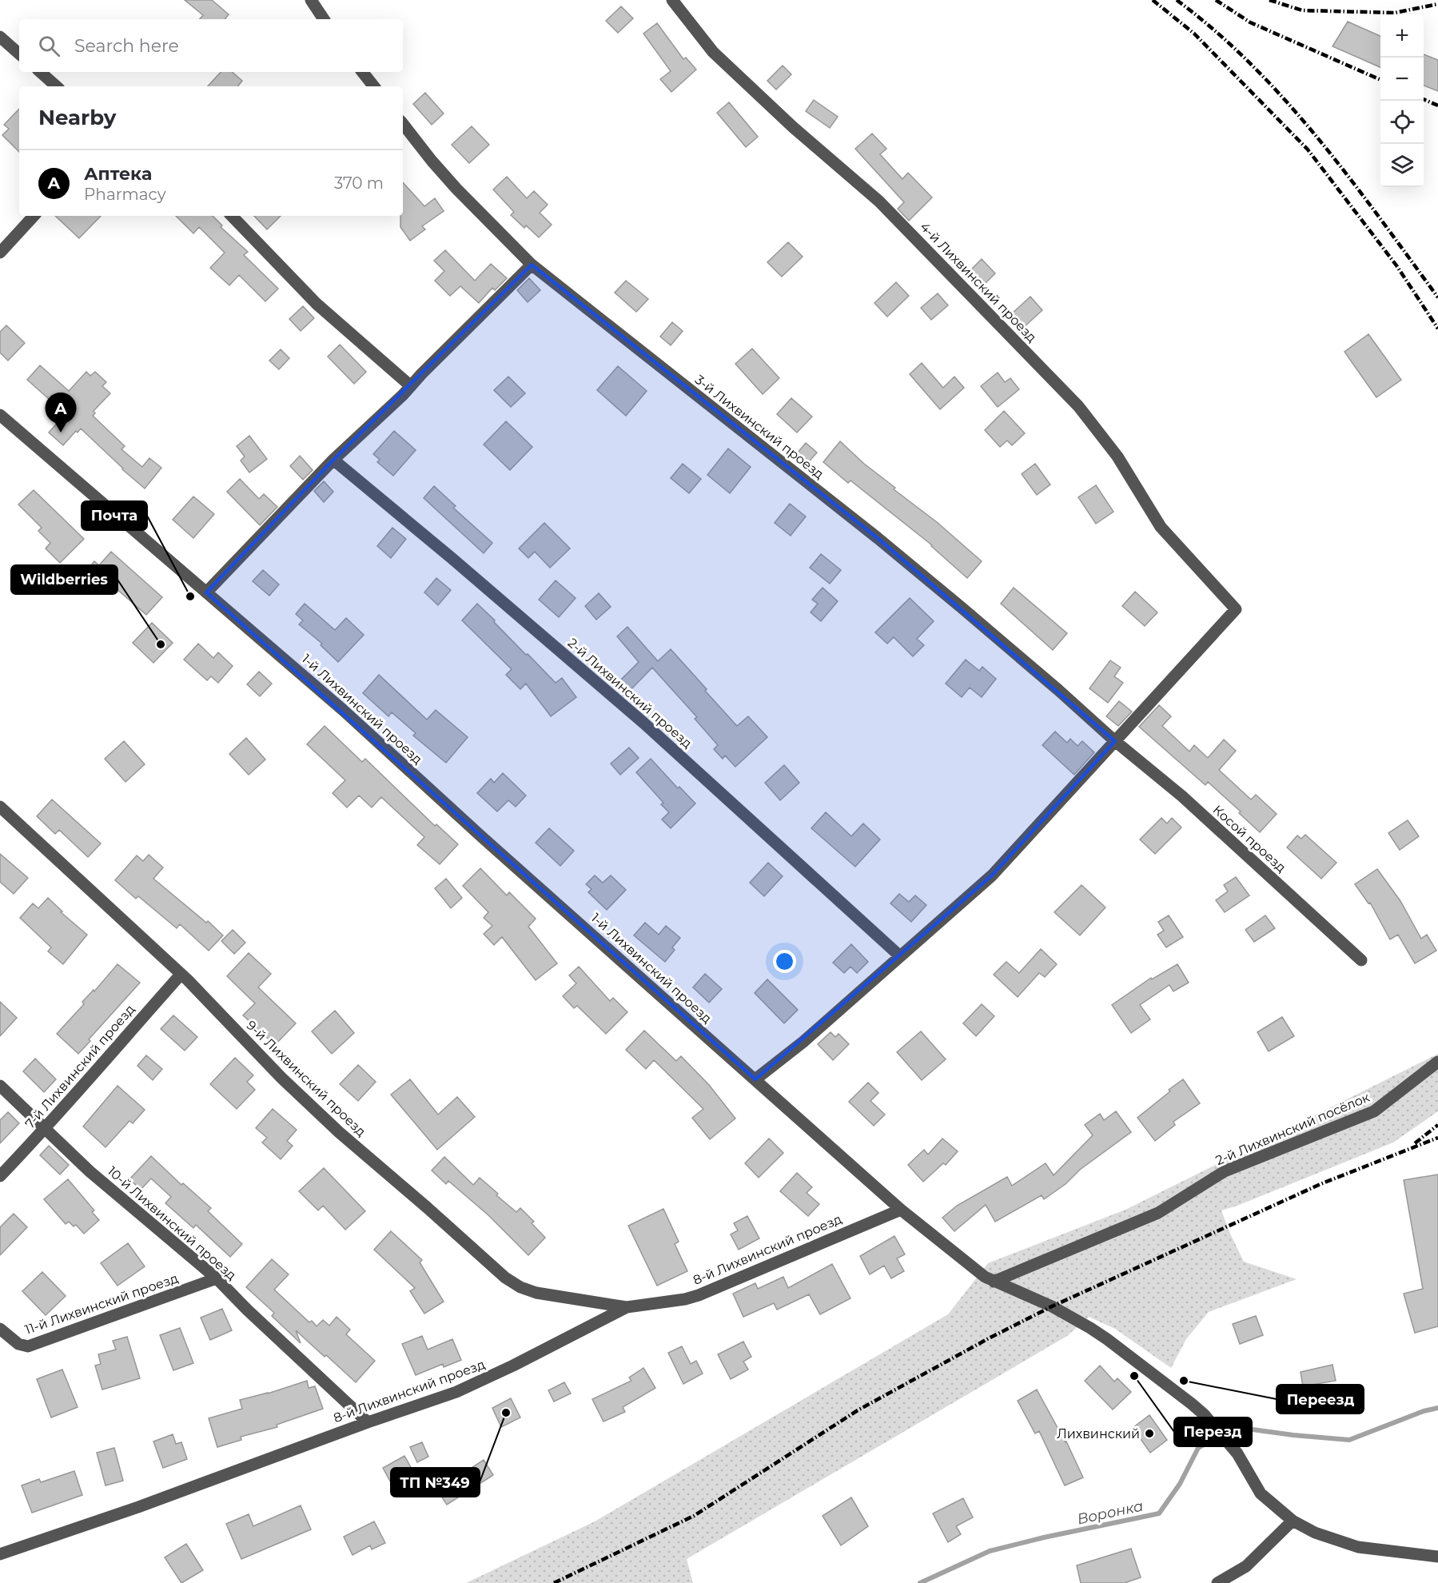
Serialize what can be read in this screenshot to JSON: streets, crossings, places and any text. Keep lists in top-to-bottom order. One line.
{"streets":{"street":["4-й Лихвинский проезд","3-й Лихвинский проезд","2-й Лихвинский проезд","1-й Лихвинский проезд","Косой проезд","7-й Лихвинский проезд","9-й Лихвинский проезд","2-й Лихвинский посёлок","10-й Лихвинский проезд","8-й Лихвинский проезд","11-й Лихвинский проезд"]},"crossings":[["4-й Лихвинский проезд","3-й Лихвинский проезд"],["4-й Лихвинский проезд","Косой проезд"],["3-й Лихвинский проезд","Косой проезд"],["1-й Лихвинский проезд","2-й Лихвинский посёлок"],["1-й Лихвинский проезд","8-й Лихвинский проезд"],["7-й Лихвинский проезд","9-й Лихвинский проезд"],["7-й Лихвинский проезд","10-й Лихвинский проезд"],["9-й Лихвинский проезд","8-й Лихвинский проезд"],["10-й Лихвинский проезд","8-й Лихвинский проезд"],["10-й Лихвинский проезд","11-й Лихвинский проезд"]],"water":["Воронка"],"places":["Почта","Wildberries","Перезд","Переезд","ТП №349","Лихвинский"],"page":{"map_buttons":["+","−"],"search":"Search here","heading":"Nearby","list":[{"mark":"A","name":"Аптека","note":"Pharmacy","value":"370 m"}],"pins":"A"}}
